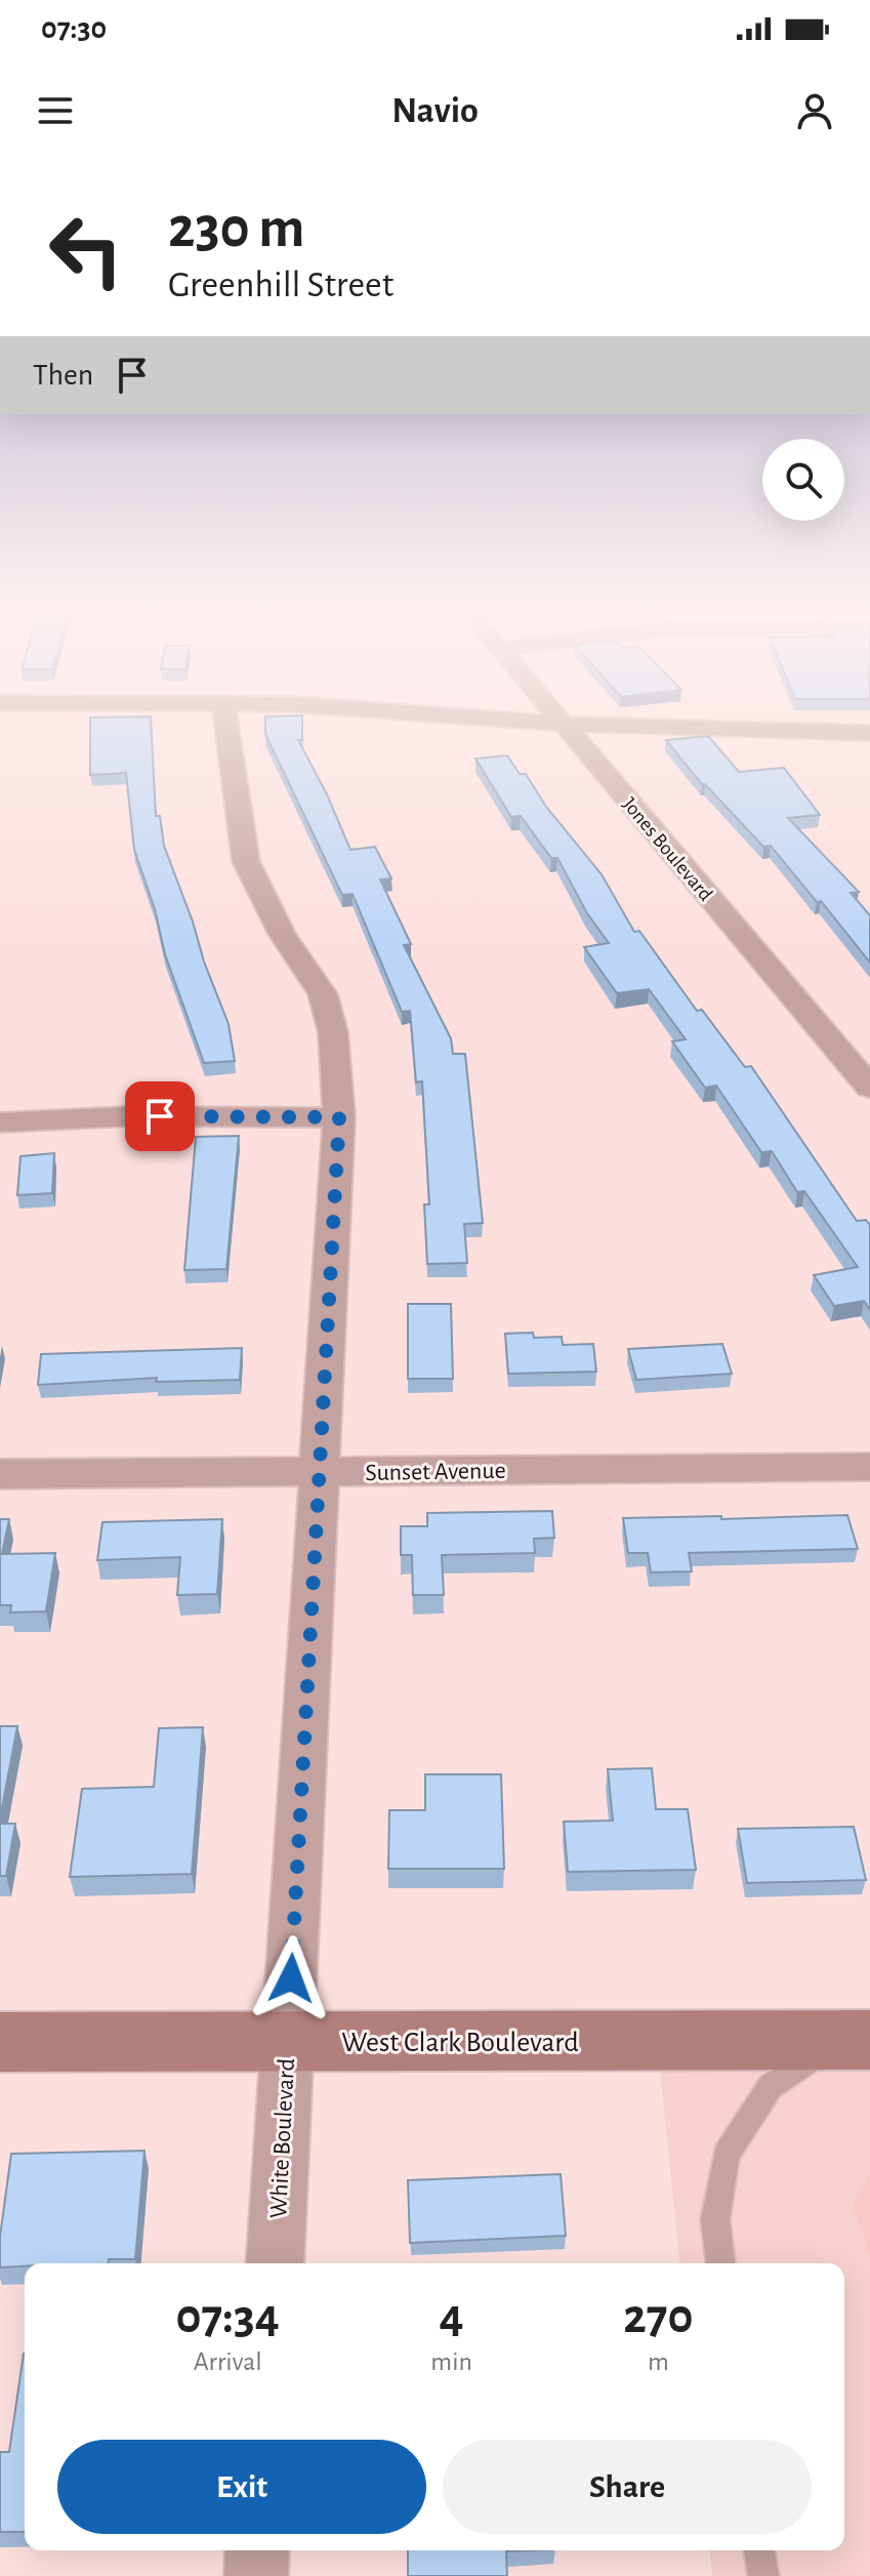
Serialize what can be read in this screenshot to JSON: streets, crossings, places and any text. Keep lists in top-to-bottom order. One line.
{"streets":{"street":["Jones Boulevard","Sunset Avenue","West Clark Boulevard","White Boulevard"]},"crossings":[["Sunset Avenue","White Boulevard"],["West Clark Boulevard","White Boulevard"]],"page":{"status":"07:30","header":"Navio","turn":["230 m","Greenhill Street"],"then":"Then","eta":["07:34","Arrival","4","min","270","m"],"buttons":["Exit","Share"]}}
